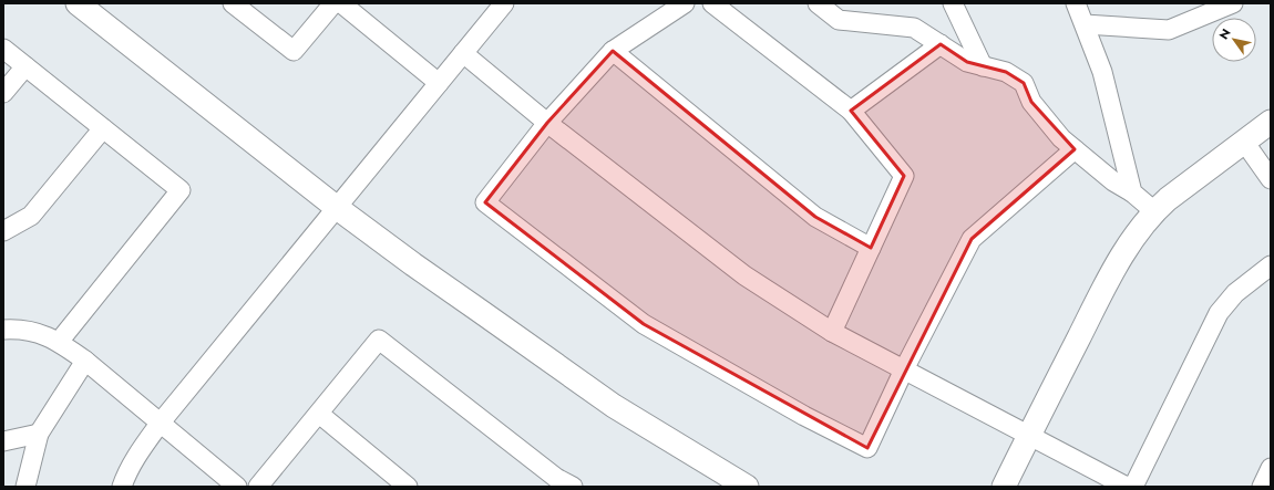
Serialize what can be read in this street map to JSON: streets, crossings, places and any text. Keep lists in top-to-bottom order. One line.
{"north":"top left"}
